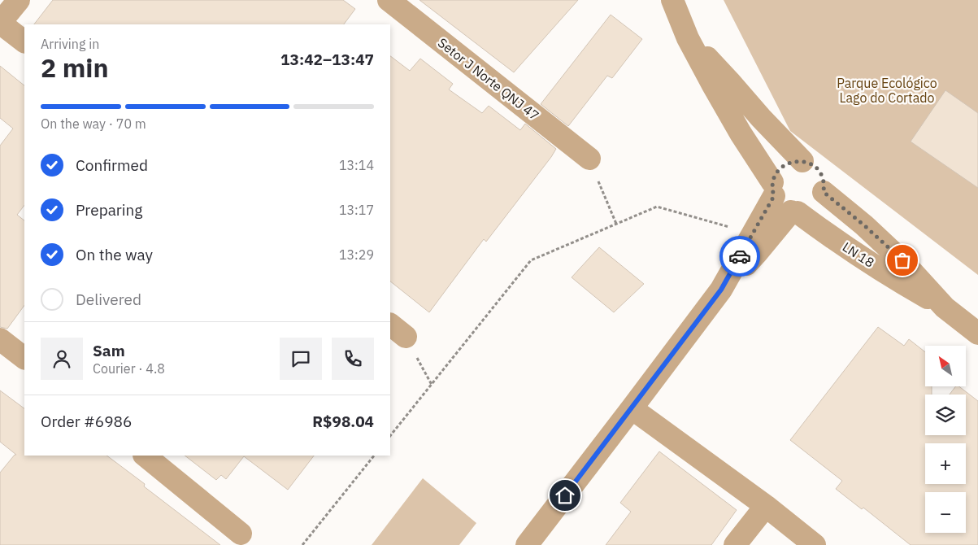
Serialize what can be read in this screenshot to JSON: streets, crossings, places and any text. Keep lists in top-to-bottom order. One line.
{"streets":{"street":["Setor J Norte QNJ 47","LN 18"]},"parks":["Parque Ecológico Lago do Cortado"],"north":"top left","page":{"heading":["2 min","Arriving in","13:42–13:47"],"panel":["Sam","Courier · 4.8","Order #6986","R$98.04"],"bar":"On the way · 70 m","list":[["Confirmed","13:14"],["Preparing","13:17"],["On the way","13:29"],"Delivered"],"map_buttons":["+","−"]}}
